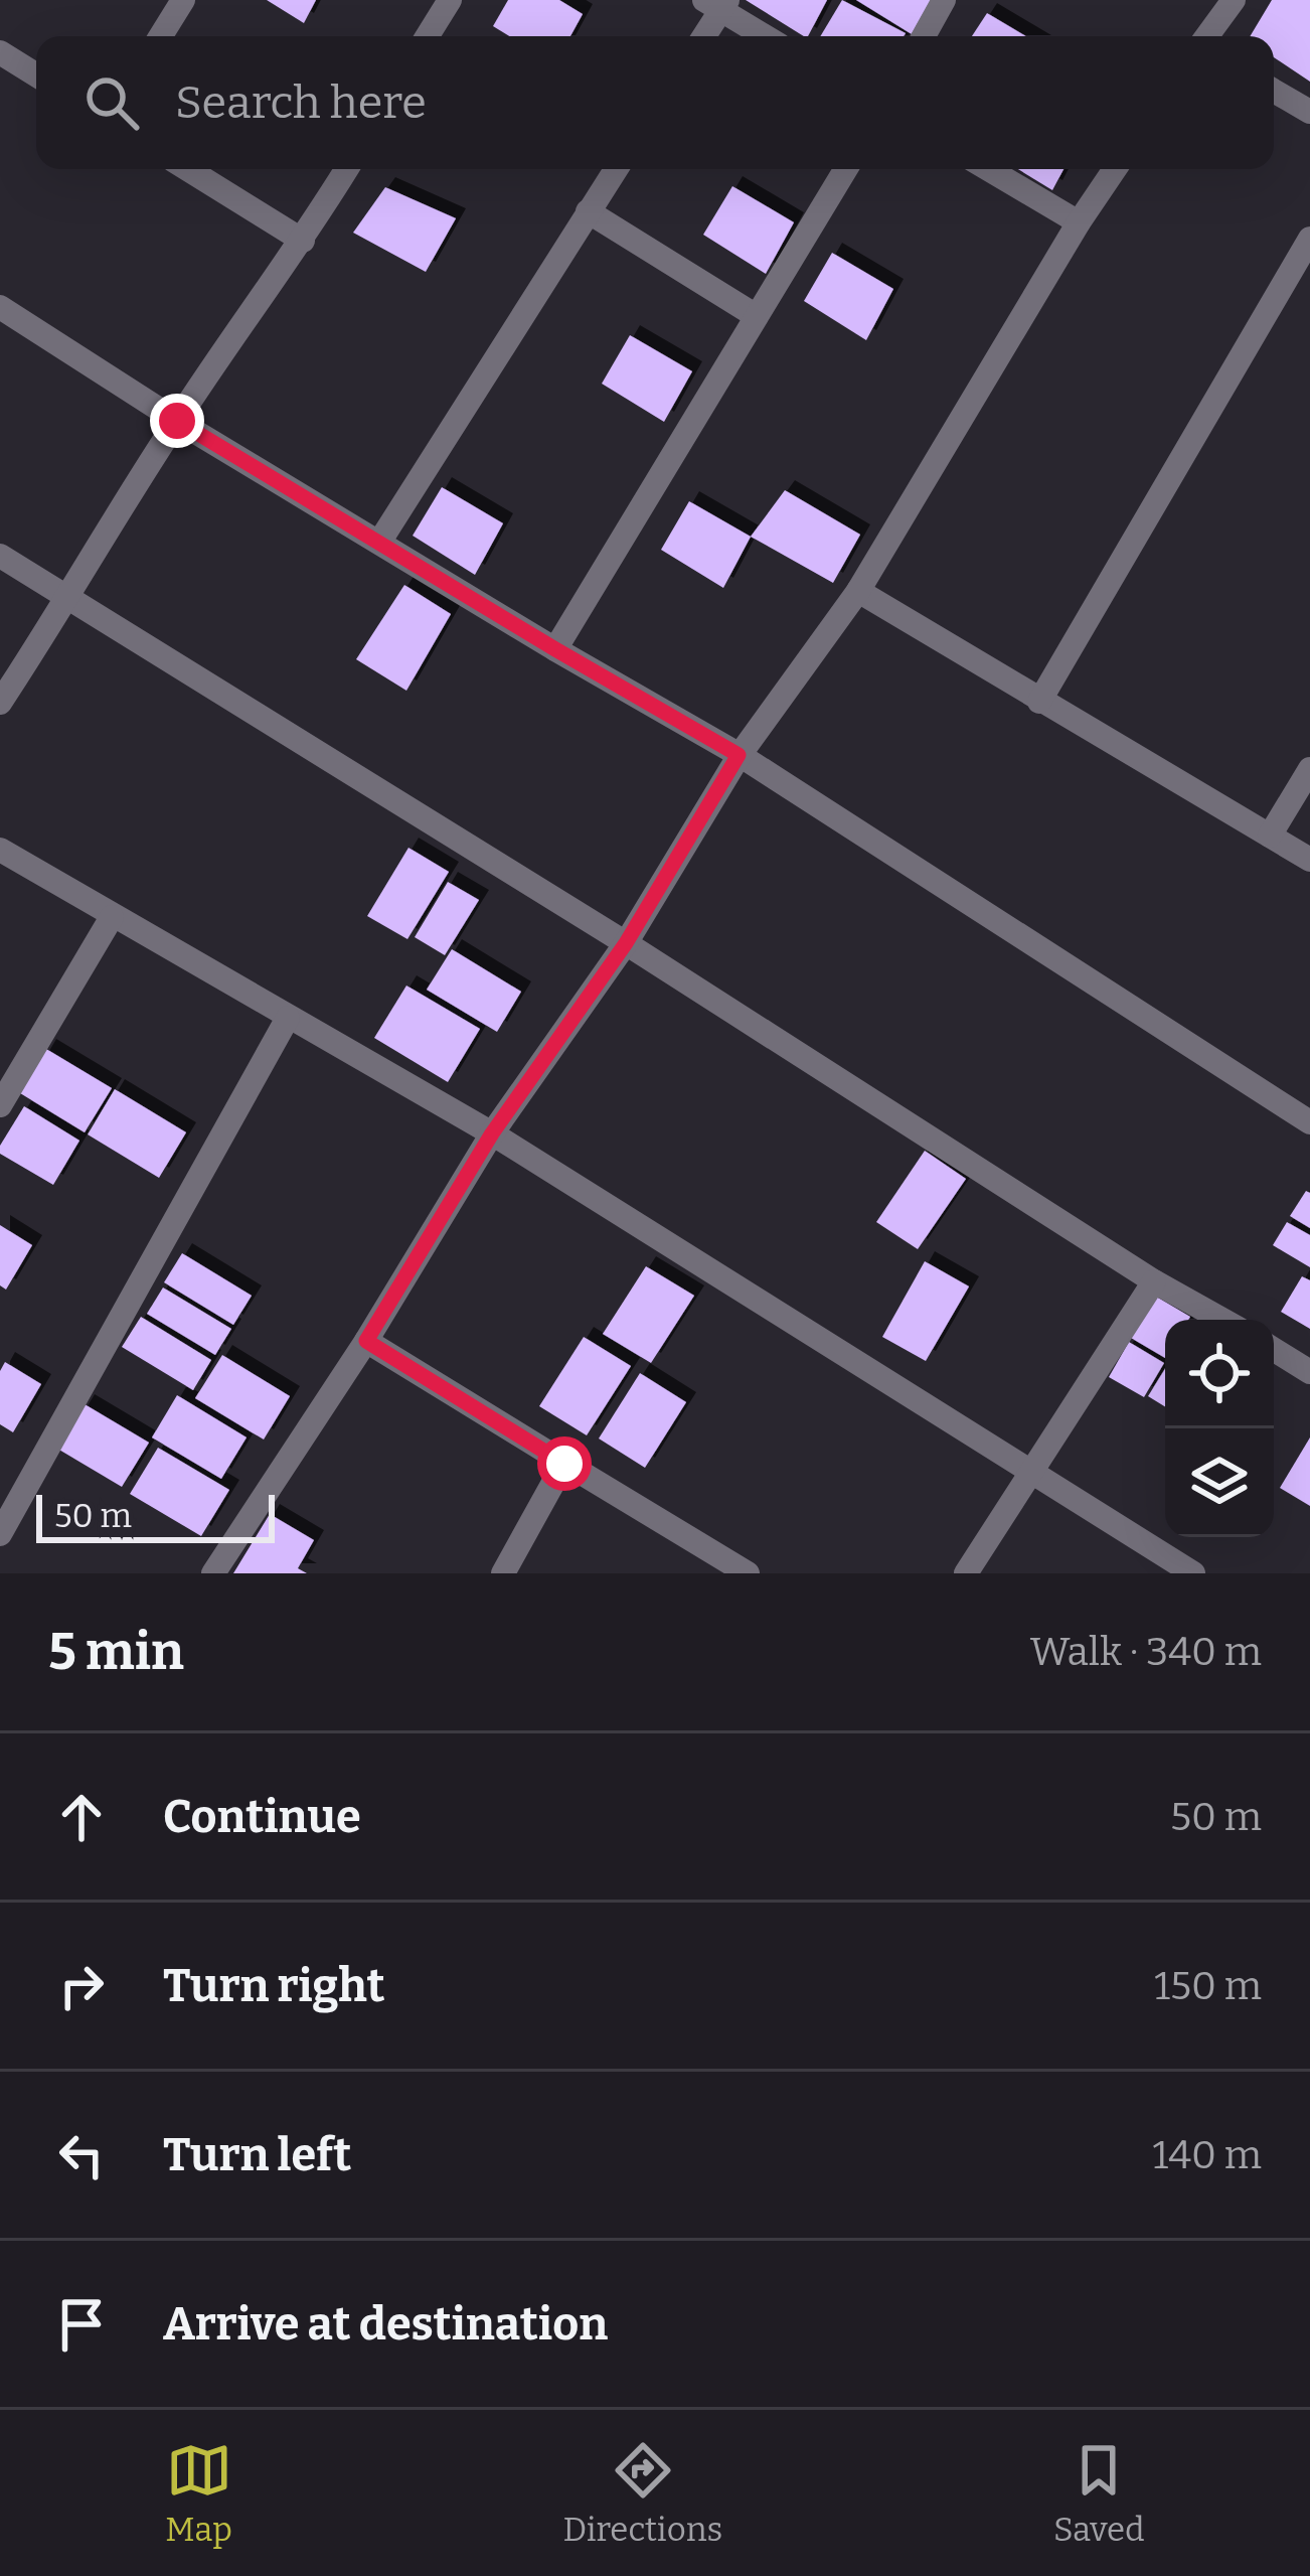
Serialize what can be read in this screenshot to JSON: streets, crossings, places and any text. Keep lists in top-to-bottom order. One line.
{"scale_bar":"50 m","page":{"search":"Search here","scale":"50 m","heading":["5 min","Walk · 340 m"],"list":[["Continue","50 m"],["Turn right","150 m"],["Turn left","140 m"],"Arrive at destination"],"nav":["Map","Directions","Saved"]}}
